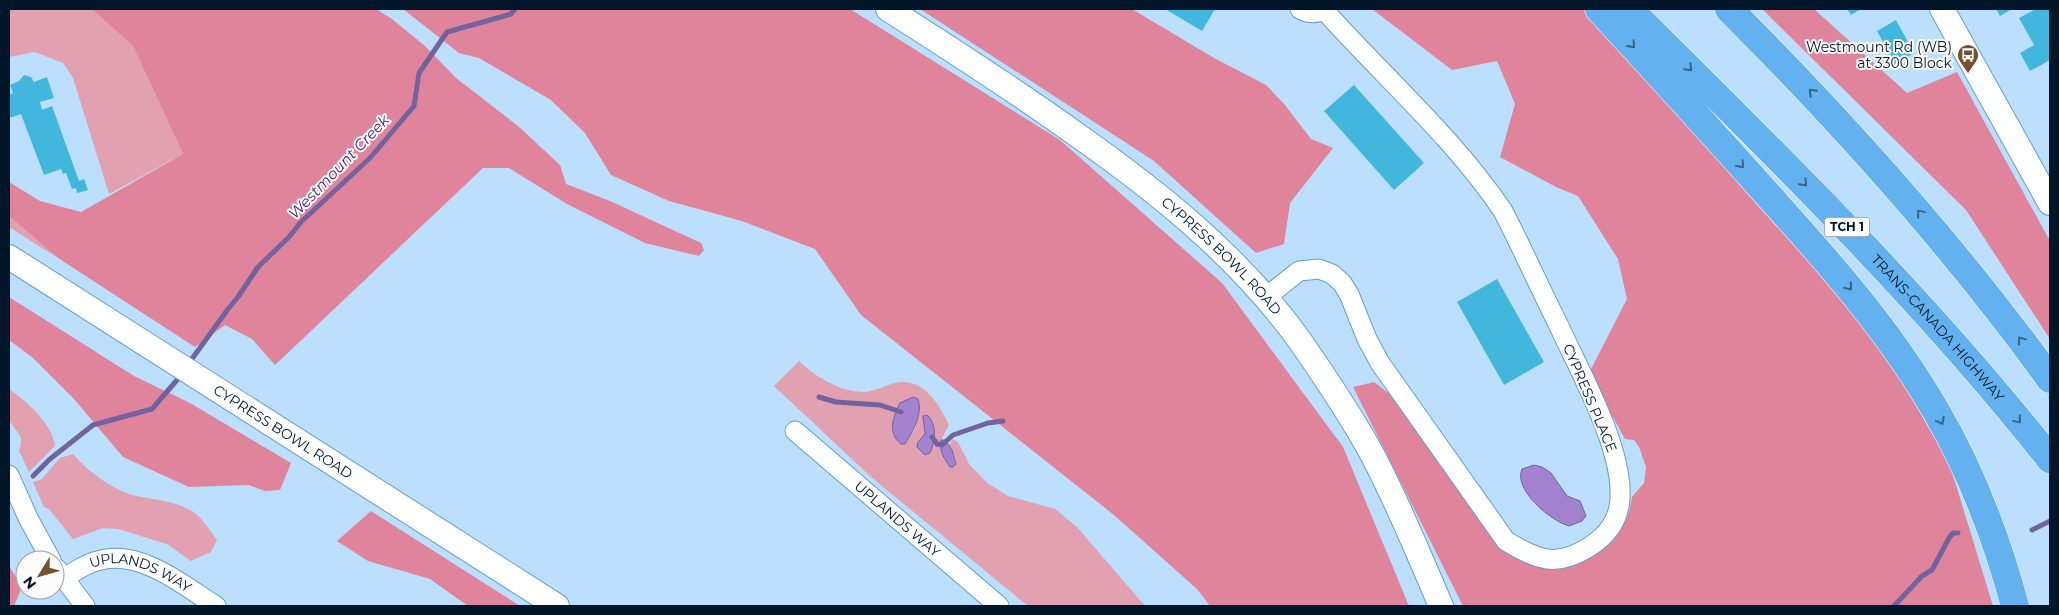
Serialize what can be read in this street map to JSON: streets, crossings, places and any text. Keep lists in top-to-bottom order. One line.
{"streets":{"highway":["TCH 1","TRANS-CANADA HIGHWAY"],"street":["CYPRESS BOWL ROAD","CYPRESS PLACE","UPLANDS WAY"]},"crossings":[["CYPRESS BOWL ROAD","CYPRESS PLACE"]],"water":["Westmount Creek"],"places":{"bus stop":["Westmount Rd (WB) at 3300 Block"]},"north":"bottom left"}
